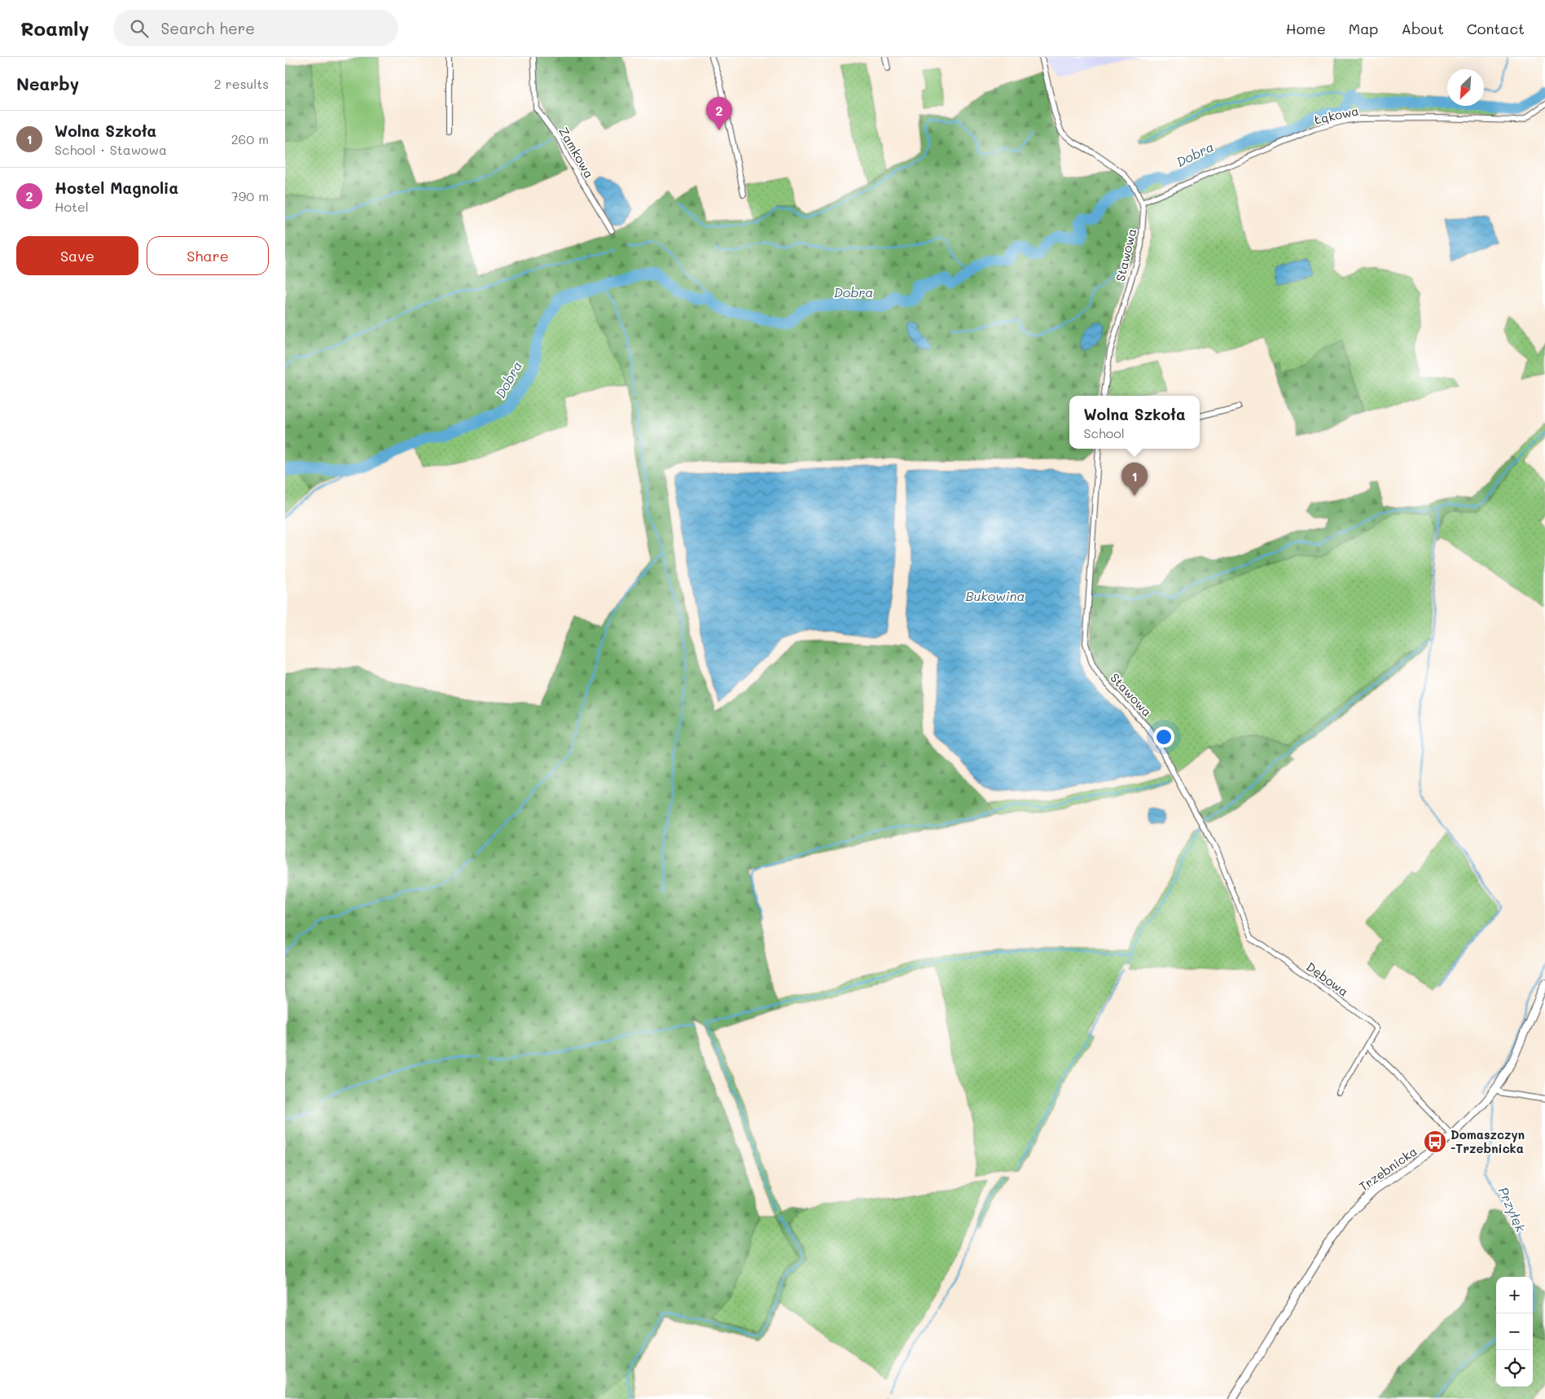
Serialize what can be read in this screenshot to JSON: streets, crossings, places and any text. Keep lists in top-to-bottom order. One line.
{"streets":{"street":["Łąkowa","Zamkowa","Stawowa","Dębowa","Trzebnicka"]},"crossings":[["Łąkowa","Stawowa"],["Stawowa","Dębowa"]],"water":["Dobra","Bukowina","Przyłęk"],"places":{"bus stop":["Domaszczyn -Trzebnicka"]},"north":"bottom left","page":{"header":"Roamly","search":"Search here","nav":["Home","Map","About","Contact"],"heading":["Nearby","2 results"],"pins":["2","1"],"list":[{"mark":"1","name":"Wolna Szkoła","note":"School · Stawowa","value":"260 m"},{"mark":"2","name":"Hostel Magnolia","note":"Hotel","value":"790 m"}],"buttons":["Save","Share"],"popup":["Wolna Szkoła","School"],"map_buttons":["+","−"]}}
